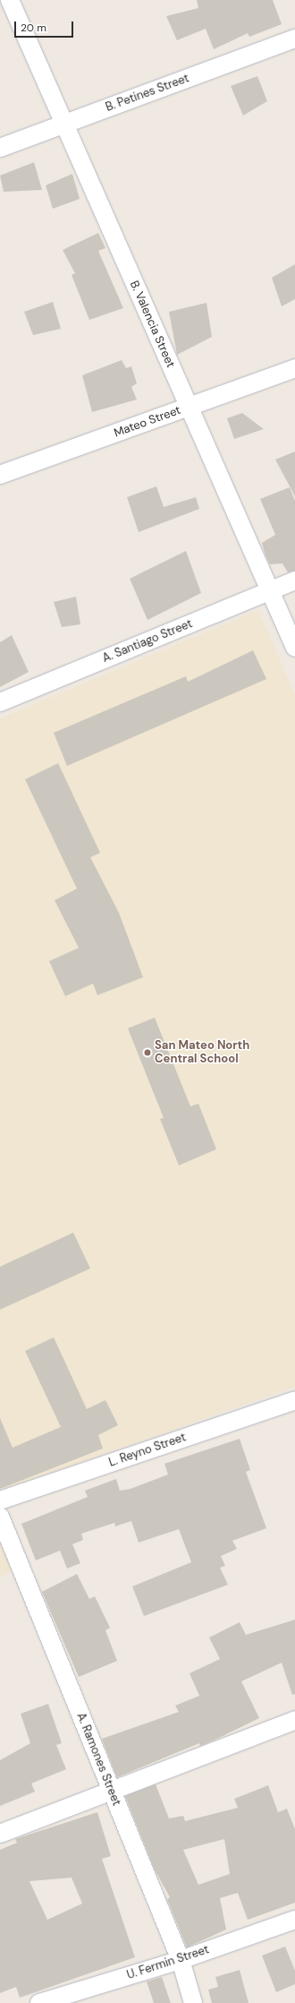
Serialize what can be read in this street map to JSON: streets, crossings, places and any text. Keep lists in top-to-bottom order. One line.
{"streets":{"street":["B. Petines Street","B. Valencia Street","Mateo Street","A. Santiago Street","L. Reyno Street","A. Ramones Street","U. Fermin Street"]},"crossings":[["B. Petines Street","B. Valencia Street"],["B. Valencia Street","Mateo Street"],["B. Valencia Street","A. Santiago Street"],["A. Ramones Street","U. Fermin Street"]],"places":["San Mateo North Central School"],"scale_bar":"20 m"}
